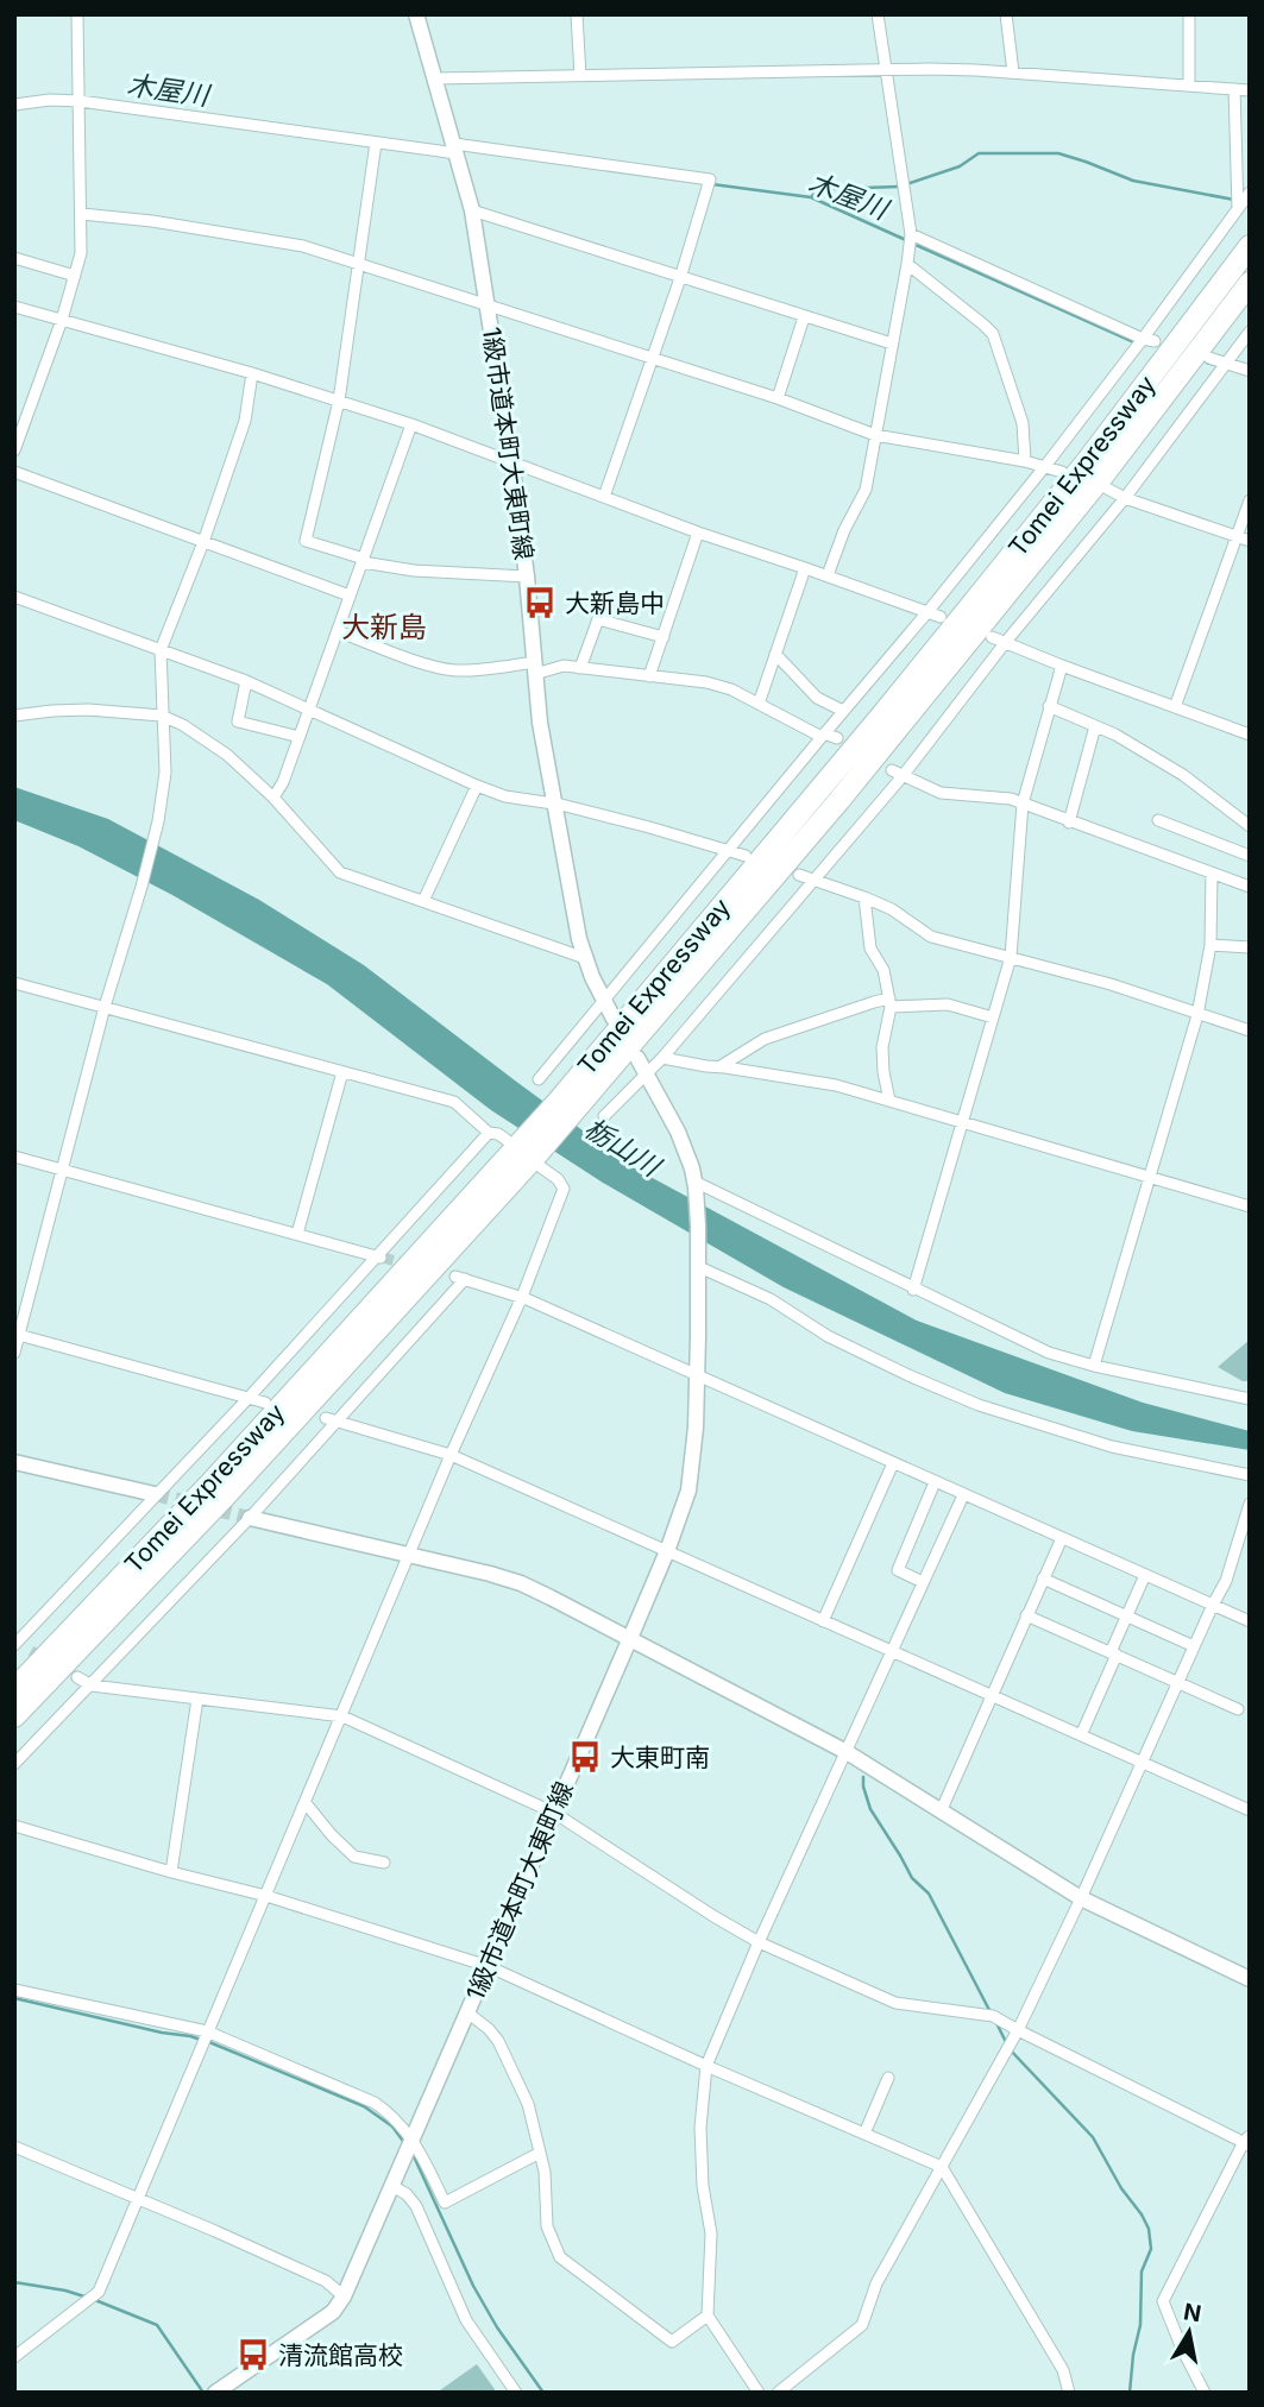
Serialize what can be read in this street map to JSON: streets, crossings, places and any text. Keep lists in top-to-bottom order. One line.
{"streets":{"highway":["Tomei Expressway"],"street":["1級市道本町大東町線"]},"districts":["大新島"],"water":["木屋川","栃山川"],"places":{"bus stop":["大新島中","大東町南","清流館高校"]},"north":"top"}
